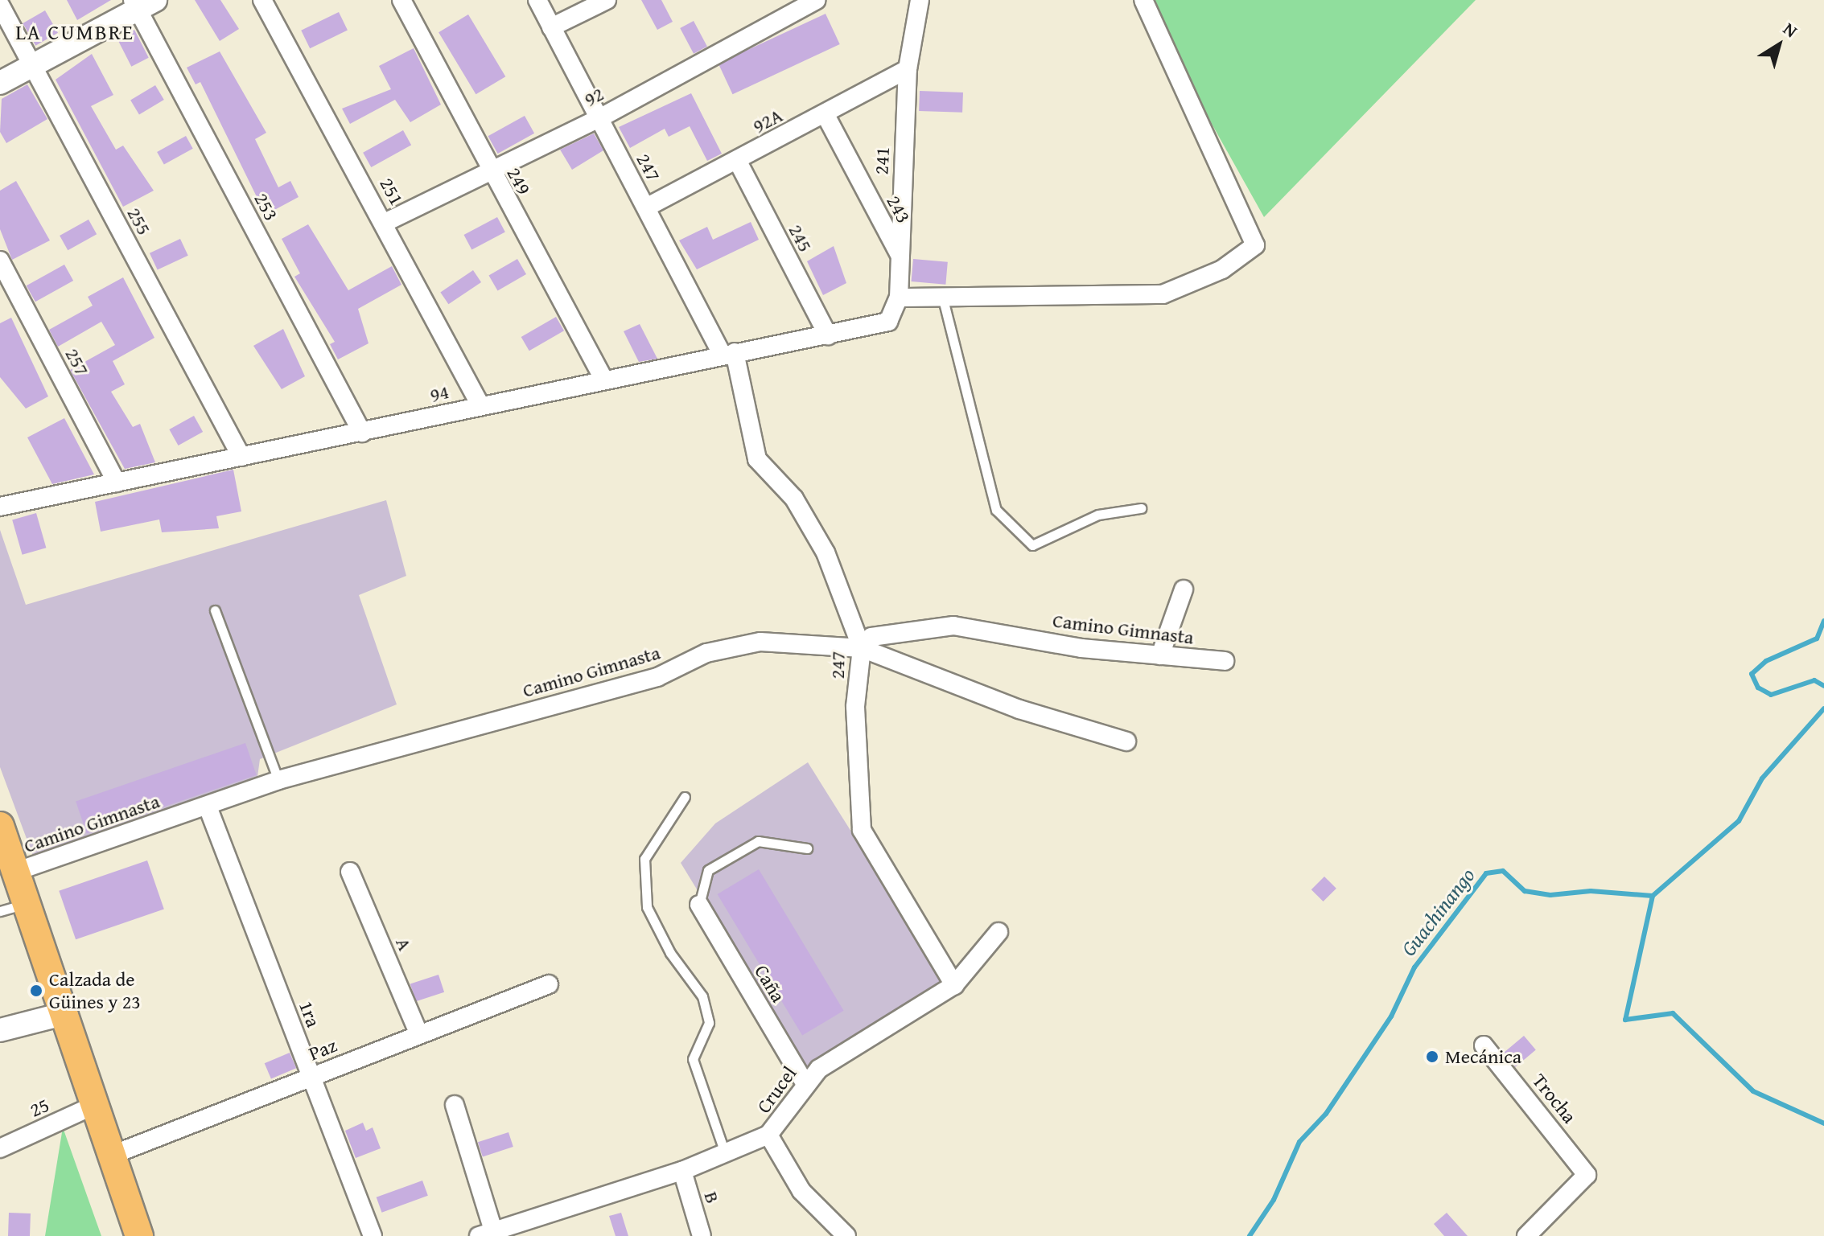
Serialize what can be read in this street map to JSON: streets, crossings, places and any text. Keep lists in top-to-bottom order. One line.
{"streets":{"street":["92","92A","241","247","249","251","253","243","255","245","257","94","Camino Gimnasta","A","Caña","1ra","Paz","Crucel","Trocha","25","B"]},"crossings":[["92","247"],["92","249"],["92","251"],["92A","241"],["92A","247"],["92A","243"],["92A","245"],["241","243"],["241","94"],["247","94"],["247","Camino Gimnasta"],["247","Crucel"],["249","94"],["251","94"],["253","94"],["255","94"],["245","94"],["257","94"],["Camino Gimnasta","1ra"],["A","Paz"],["Caña","Crucel"],["1ra","Paz"],["Crucel","B"]],"districts":["LA CUMBRE"],"water":["Guachinango"],"places":["Calzada de Güines y 23","Mecánica"],"north":"top right"}
